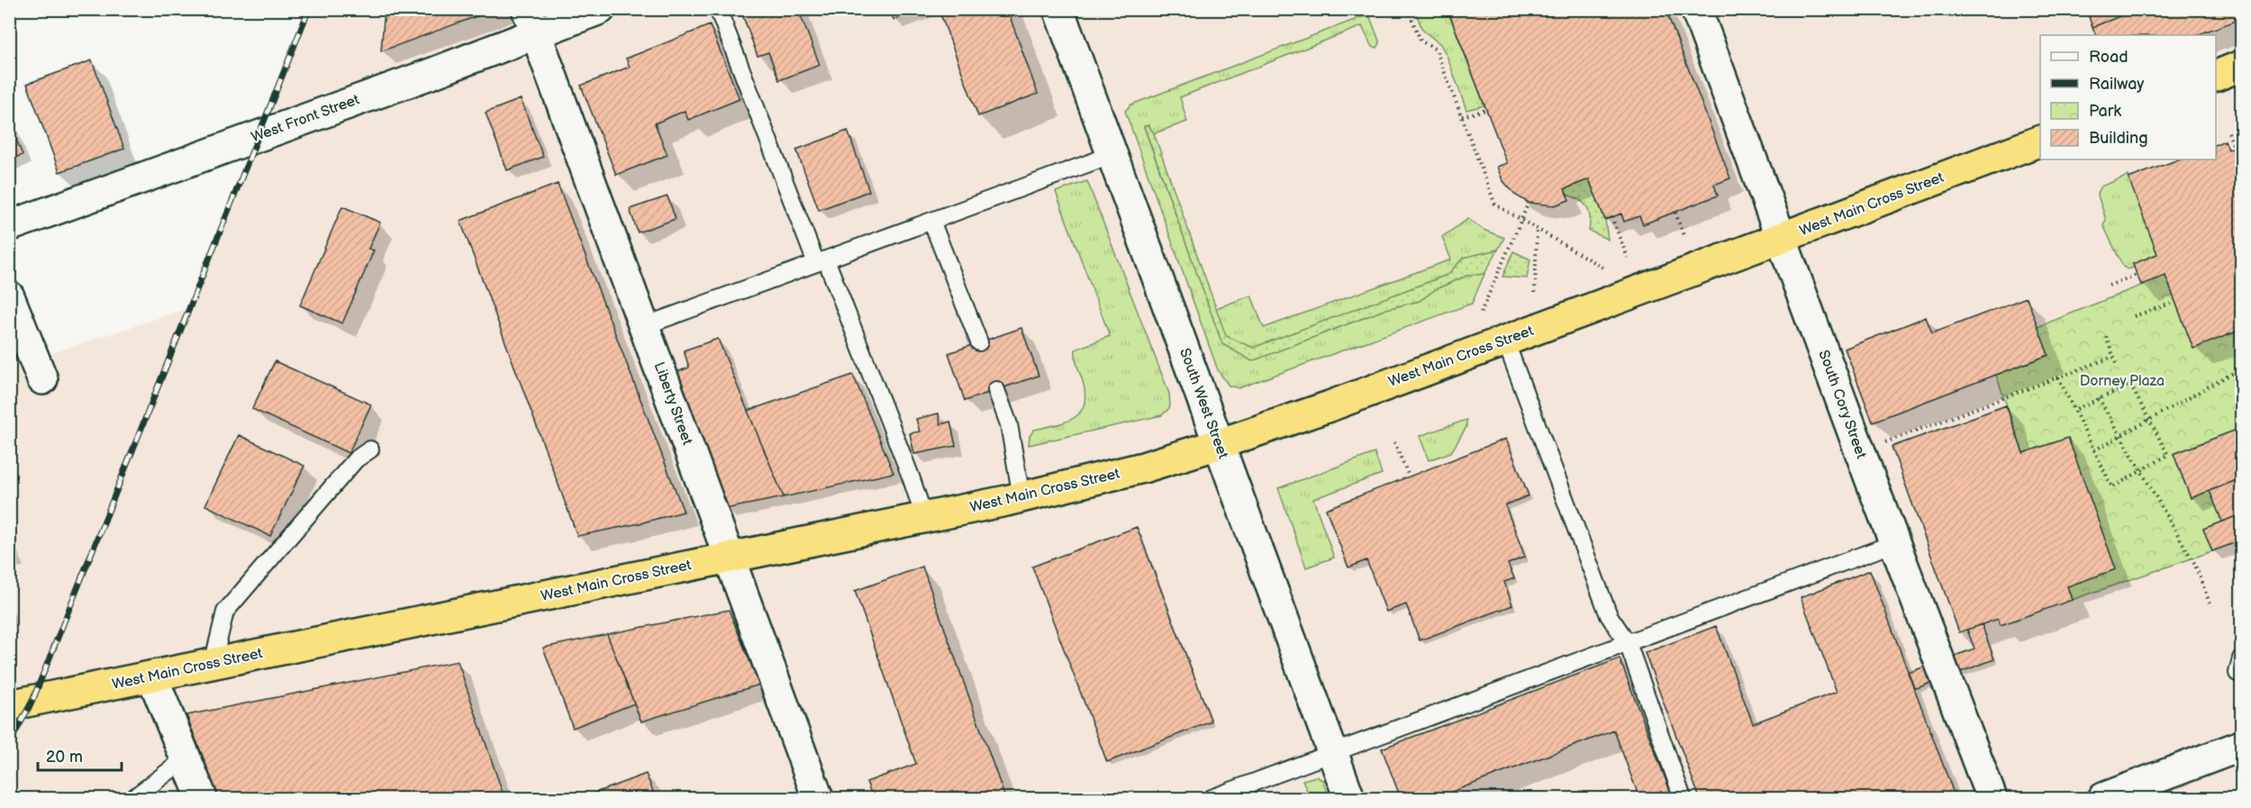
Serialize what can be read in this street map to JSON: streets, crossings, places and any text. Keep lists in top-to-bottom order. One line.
{"streets":{"highway":["West Main Cross Street"],"street":["West Front Street","Liberty Street","South West Street","South Cory Street"]},"crossings":[["West Front Street","Liberty Street"],["West Main Cross Street","Liberty Street"],["West Main Cross Street","South West Street"],["West Main Cross Street","South Cory Street"]],"parks":["Dorney Plaza"],"legend":["Road","Railway","Park","Building"],"scale_bar":"20 m"}
